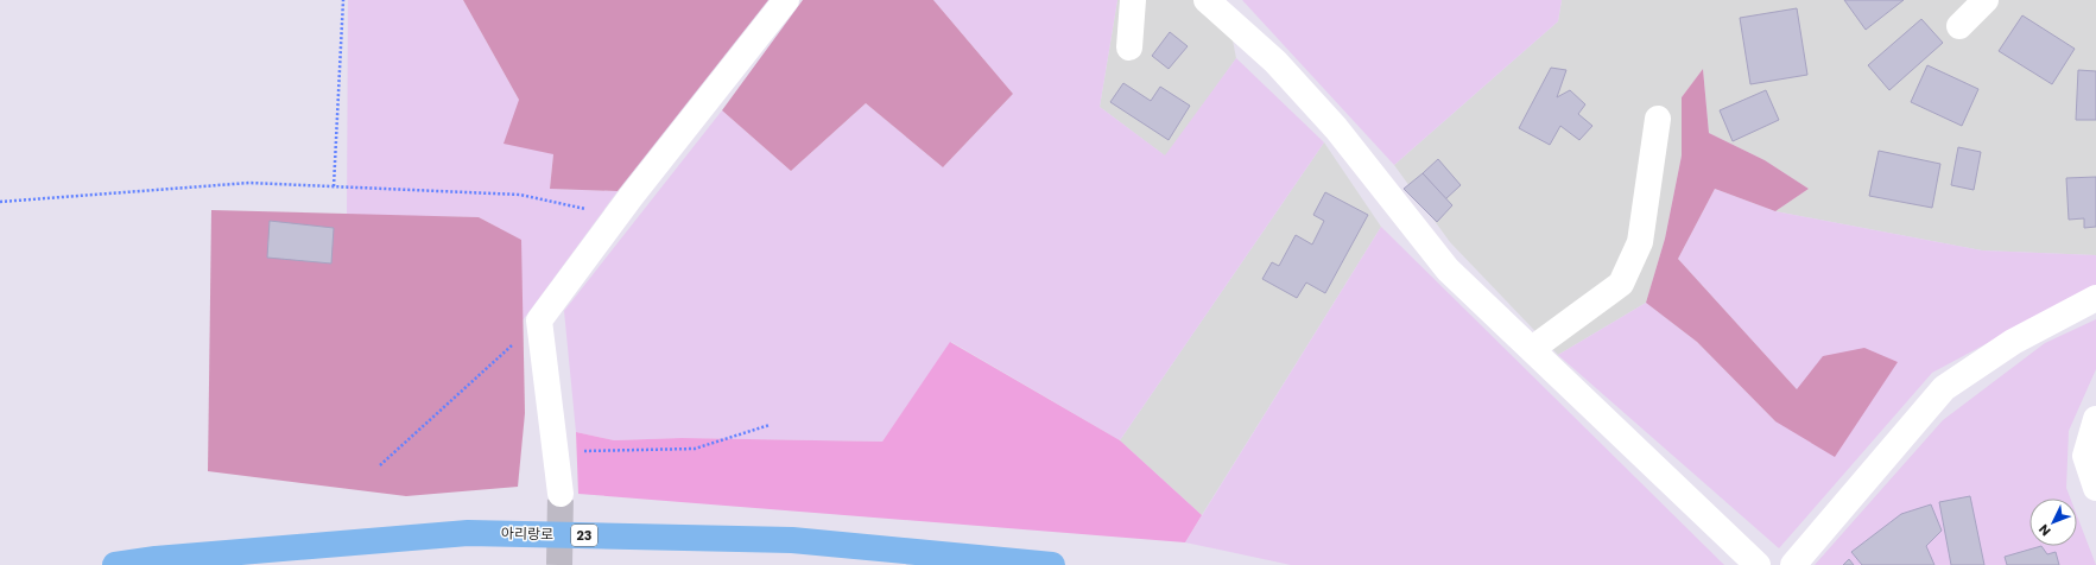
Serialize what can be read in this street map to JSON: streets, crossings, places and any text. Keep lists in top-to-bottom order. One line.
{"streets":{"highway":["아리랑로","23"]},"north":"bottom left"}
